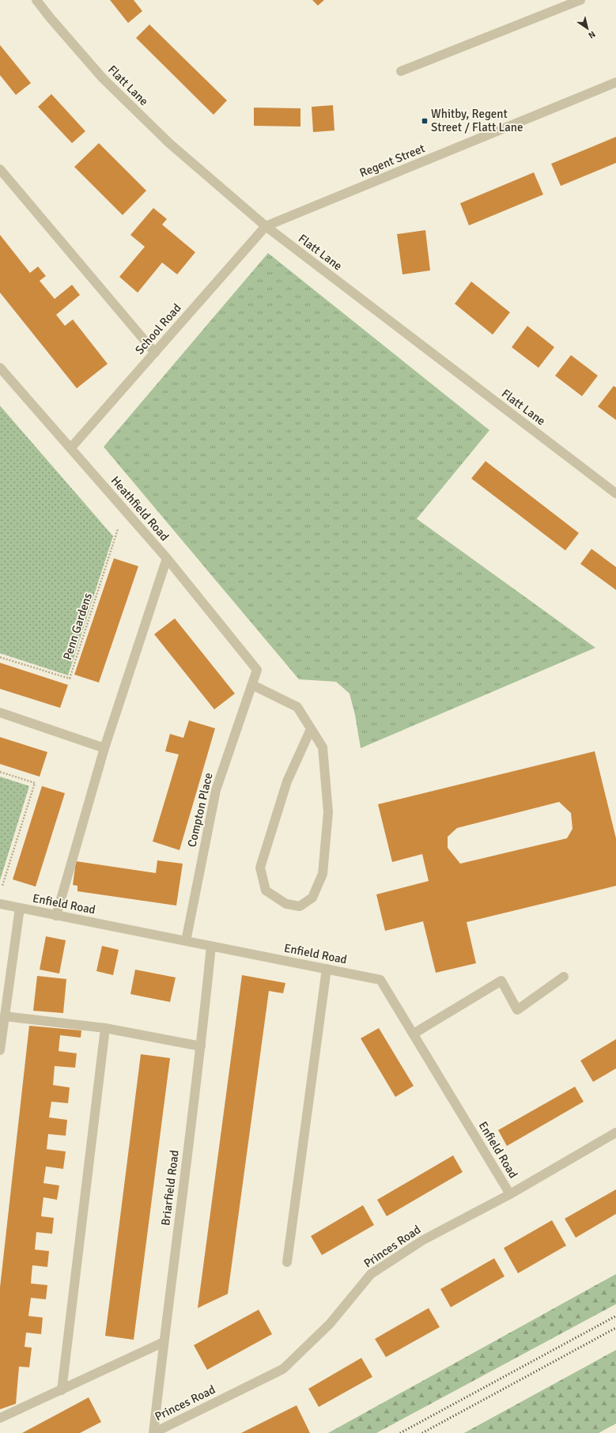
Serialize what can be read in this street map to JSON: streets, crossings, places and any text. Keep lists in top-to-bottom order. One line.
{"streets":{"street":["Flatt Lane","Regent Street","School Road","Heathfield Road","Compton Place","Enfield Road","Briarfield Road","Princes Road"],"path":["Penn Gardens"]},"crossings":[["Flatt Lane","Regent Street"],["Flatt Lane","School Road"],["Regent Street","School Road"],["School Road","Heathfield Road"],["Heathfield Road","Penn Gardens"],["Heathfield Road","Compton Place"],["Compton Place","Enfield Road"],["Enfield Road","Briarfield Road"],["Enfield Road","Princes Road"],["Briarfield Road","Princes Road"]],"places":{"transit":["Whitby, Regent Street / Flatt Lane"]},"north":"bottom right"}
